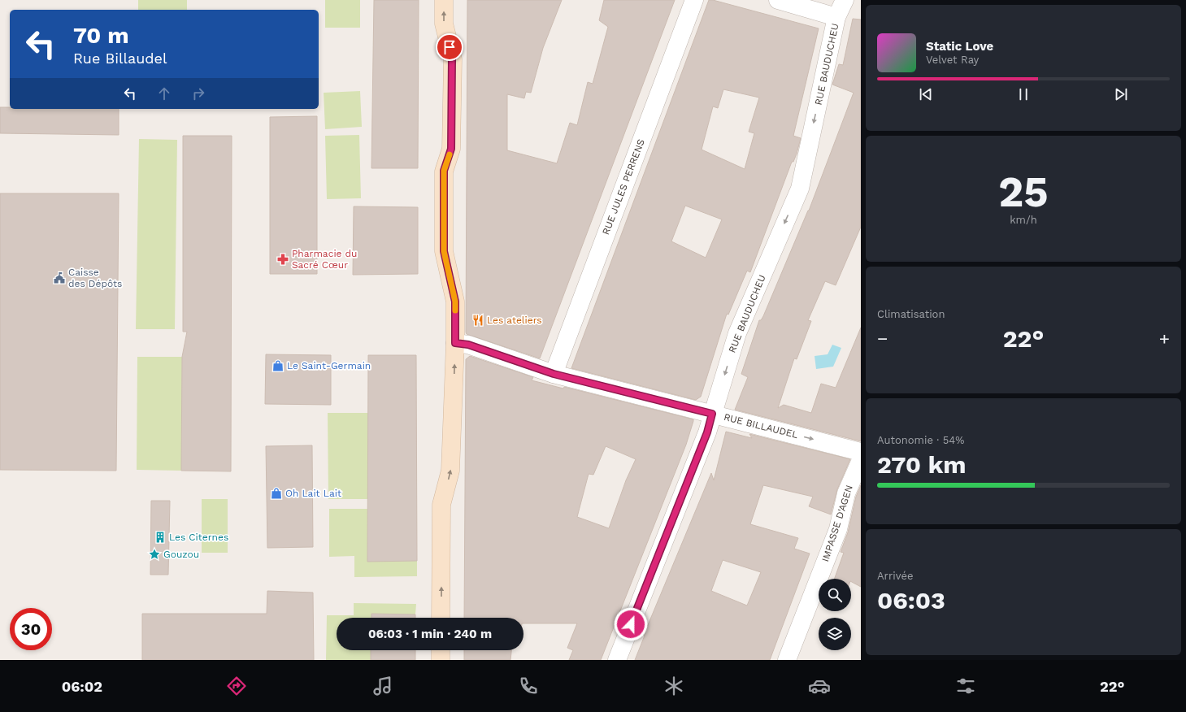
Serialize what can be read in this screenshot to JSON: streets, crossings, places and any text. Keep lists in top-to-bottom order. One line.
{"streets":{"street":["RUE BAUDUCHEU","RUE JULES PERRENS","RUE BILLAUDEL","IMPASSE D'AGEN"]},"crossings":[["RUE BAUDUCHEU","RUE BILLAUDEL"],["RUE JULES PERRENS","RUE BILLAUDEL"]],"one_way":["RUE BAUDUCHEU","RUE BILLAUDEL"],"places":{"pharmacy":["Pharmacie du Sacré Cœur"],"public building":["Caisse des Dépôts"],"restaurant":["Les ateliers"],"shop":["Le Saint-Germain","Oh Lait Lait"],"building":["Les Citernes"],"place":["Gouzou"]},"page":{"turn":["70 m","Rue Billaudel"],"song":["Static Love","Velvet Ray"],"tile":[["25","km/h"],"Climatisation",["Autonomie · 54%","270 km"],["Arrivée","06:03"]],"heat":["−","22°","+"],"limit":"30","trip":"06:03 · 1 min · 240 m","tabs":["06:02","22°"]}}
